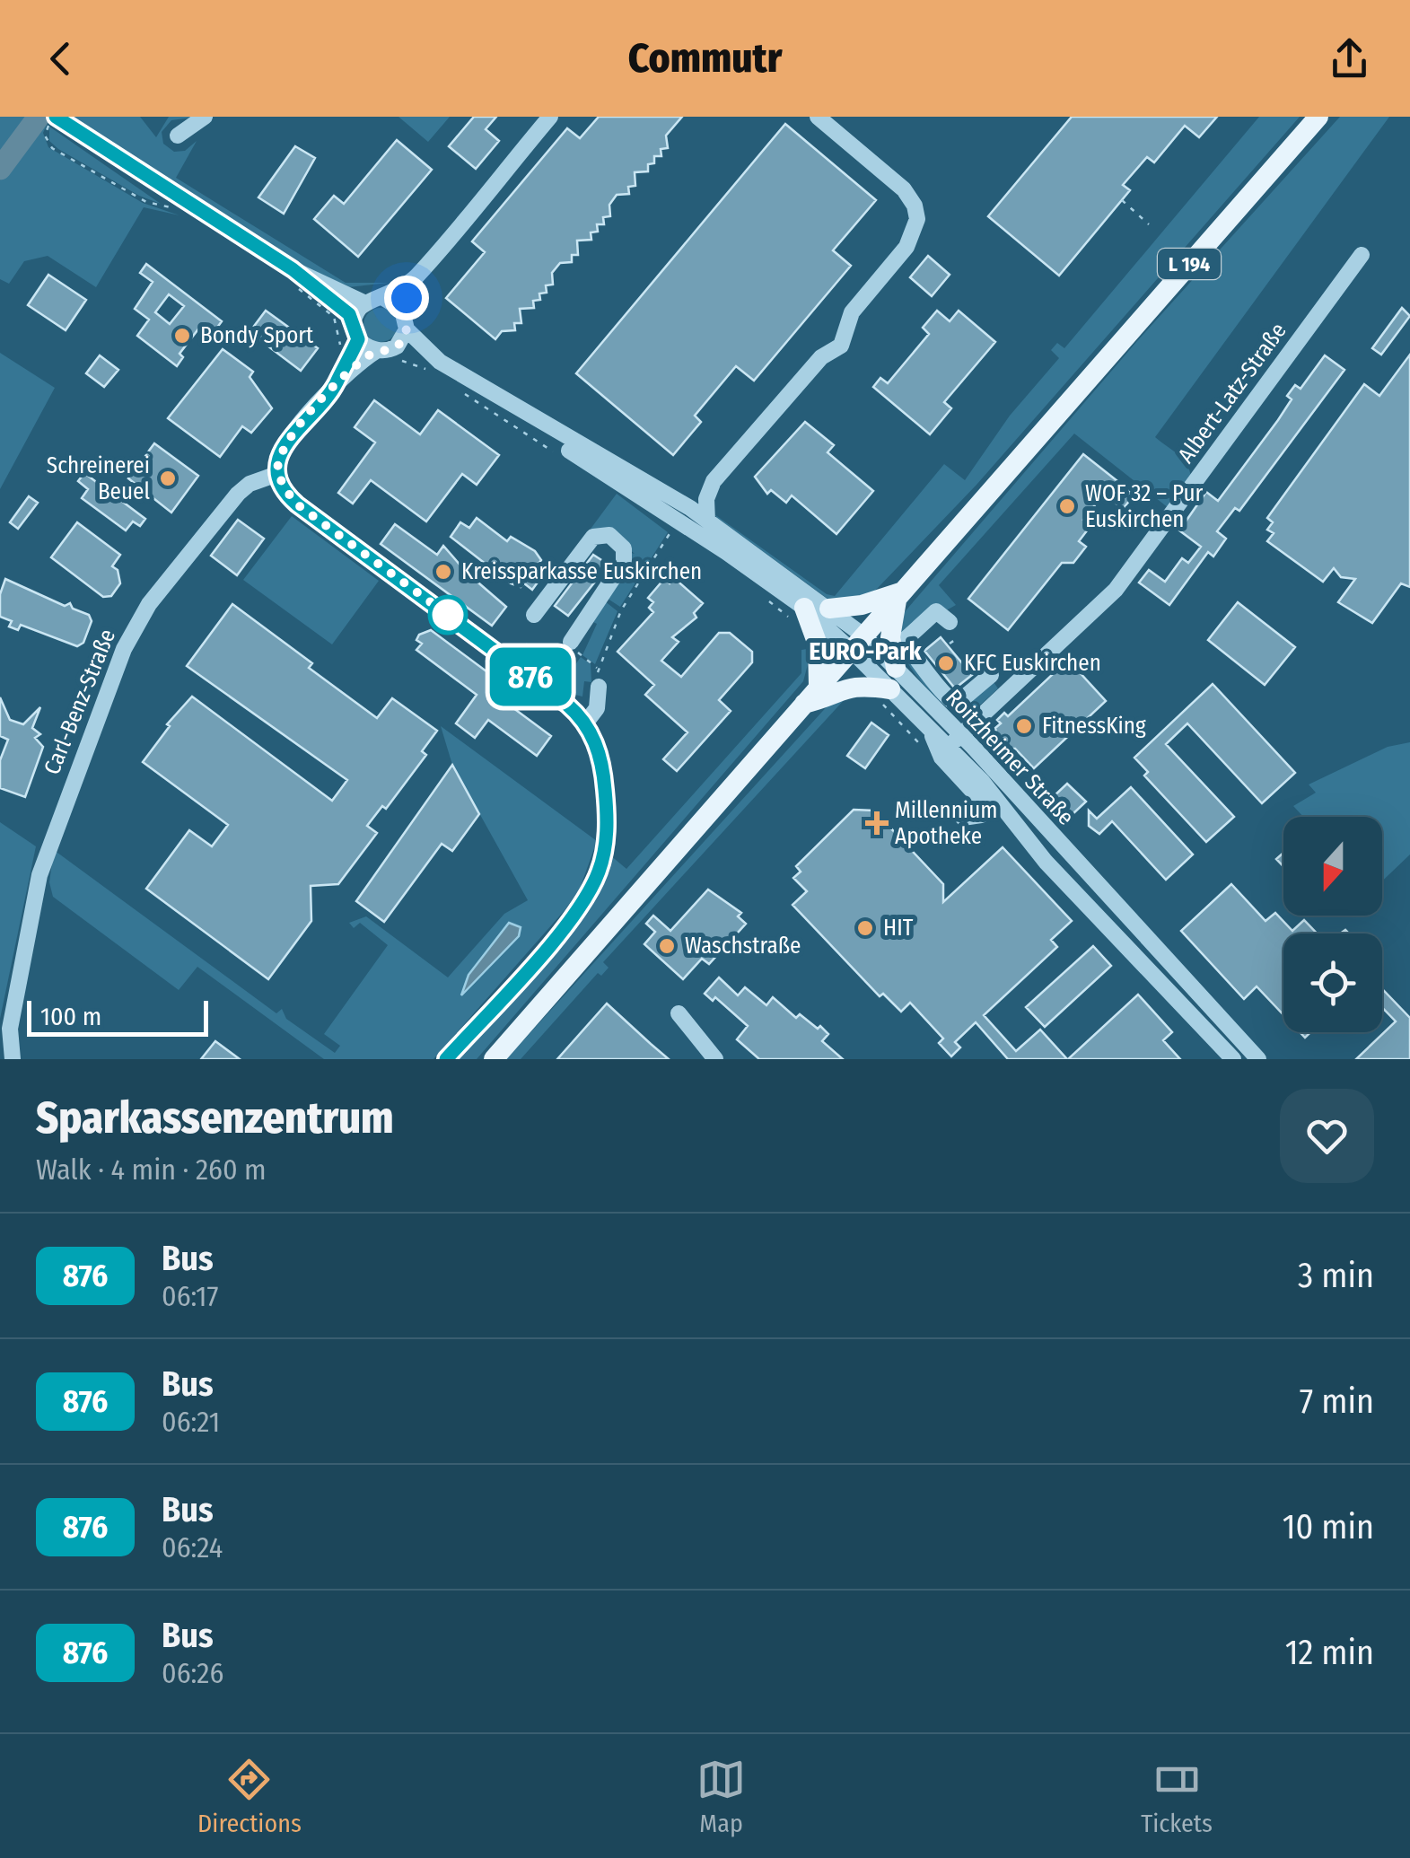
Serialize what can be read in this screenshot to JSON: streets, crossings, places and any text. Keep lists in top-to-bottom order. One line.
{"streets":{"main road":["L 194"],"street":["Albert-Latz-Straße","Carl-Benz-Straße","Roitzheimer Straße"]},"crossings":[["L 194","Roitzheimer Straße"],["Albert-Latz-Straße","Roitzheimer Straße"]],"districts":["EURO-Park"],"places":{"other":["Bondy Sport","Schreinerei Beuel","WOF 32 – Pur Euskirchen","Kreissparkasse Euskirchen","KFC Euskirchen","FitnessKing","HIT","Waschstraße"],"health":["Millennium Apotheke"]},"lines":["bus line 876"],"scale_bar":"100 m","north":"bottom","page":{"header":"Commutr","on_map":"876","scale":"100 m","heading":["Sparkassenzentrum","Walk · 4 min · 260 m"],"list":[{"mark":"876","name":"Bus","note":"06:17","value":"3 min"},{"mark":"876","name":"Bus","note":"06:21","value":"7 min"},{"mark":"876","name":"Bus","note":"06:24","value":"10 min"},{"mark":"876","name":"Bus","note":"06:26","value":"12 min"}],"tabs":["Directions","Map","Tickets"]}}
